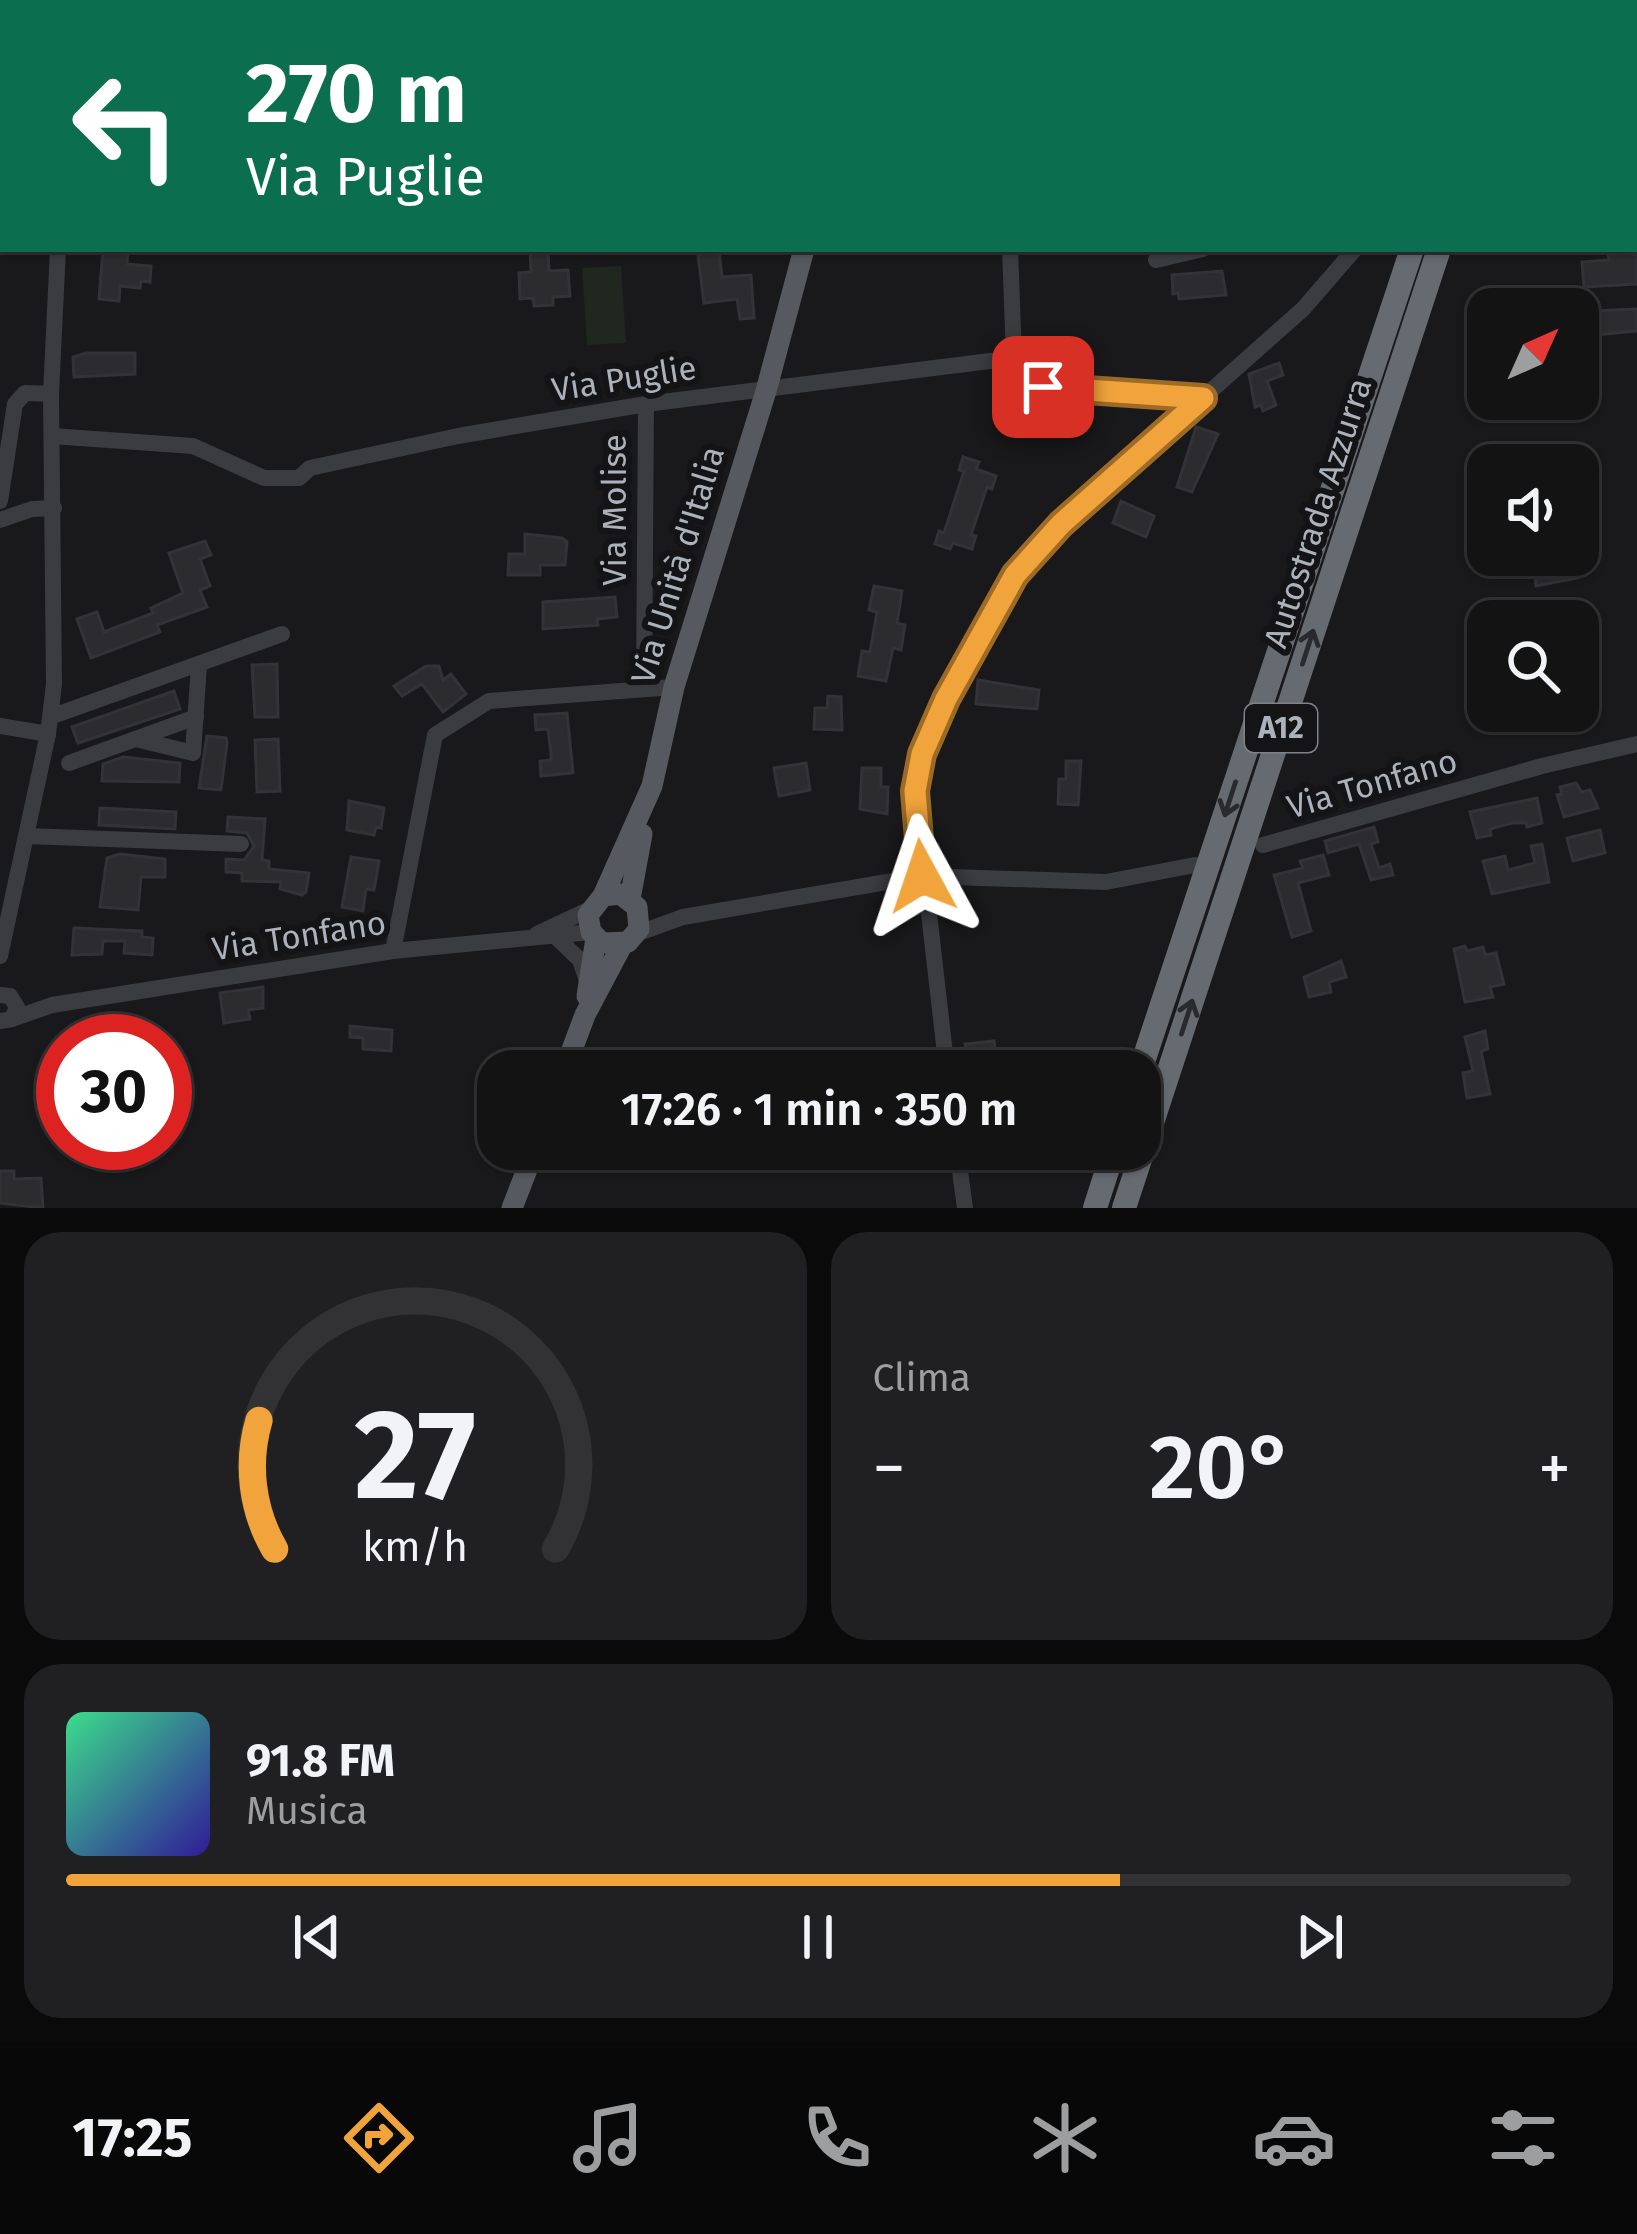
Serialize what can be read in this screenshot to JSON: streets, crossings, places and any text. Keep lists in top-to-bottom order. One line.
{"streets":{"highway":["Autostrada Azzurra","A12"],"main road":["Via Unità d'Italia"],"street":["Via Puglie","Via Molise","Via Tonfano"]},"crossings":[["Via Puglie","Via Molise"],["Via Puglie","Via Unità d'Italia"],["Via Unità d'Italia","Via Tonfano"]],"north":"top right","page":{"turn":["270 m","Via Puglie"],"limit":"30","trip":"17:26 · 1 min · 350 m","tile":"Clima","heat":["−","20°","+"],"song":["91.8 FM","Musica"],"tabs":"17:25","gauge":["27","km/h"]}}
